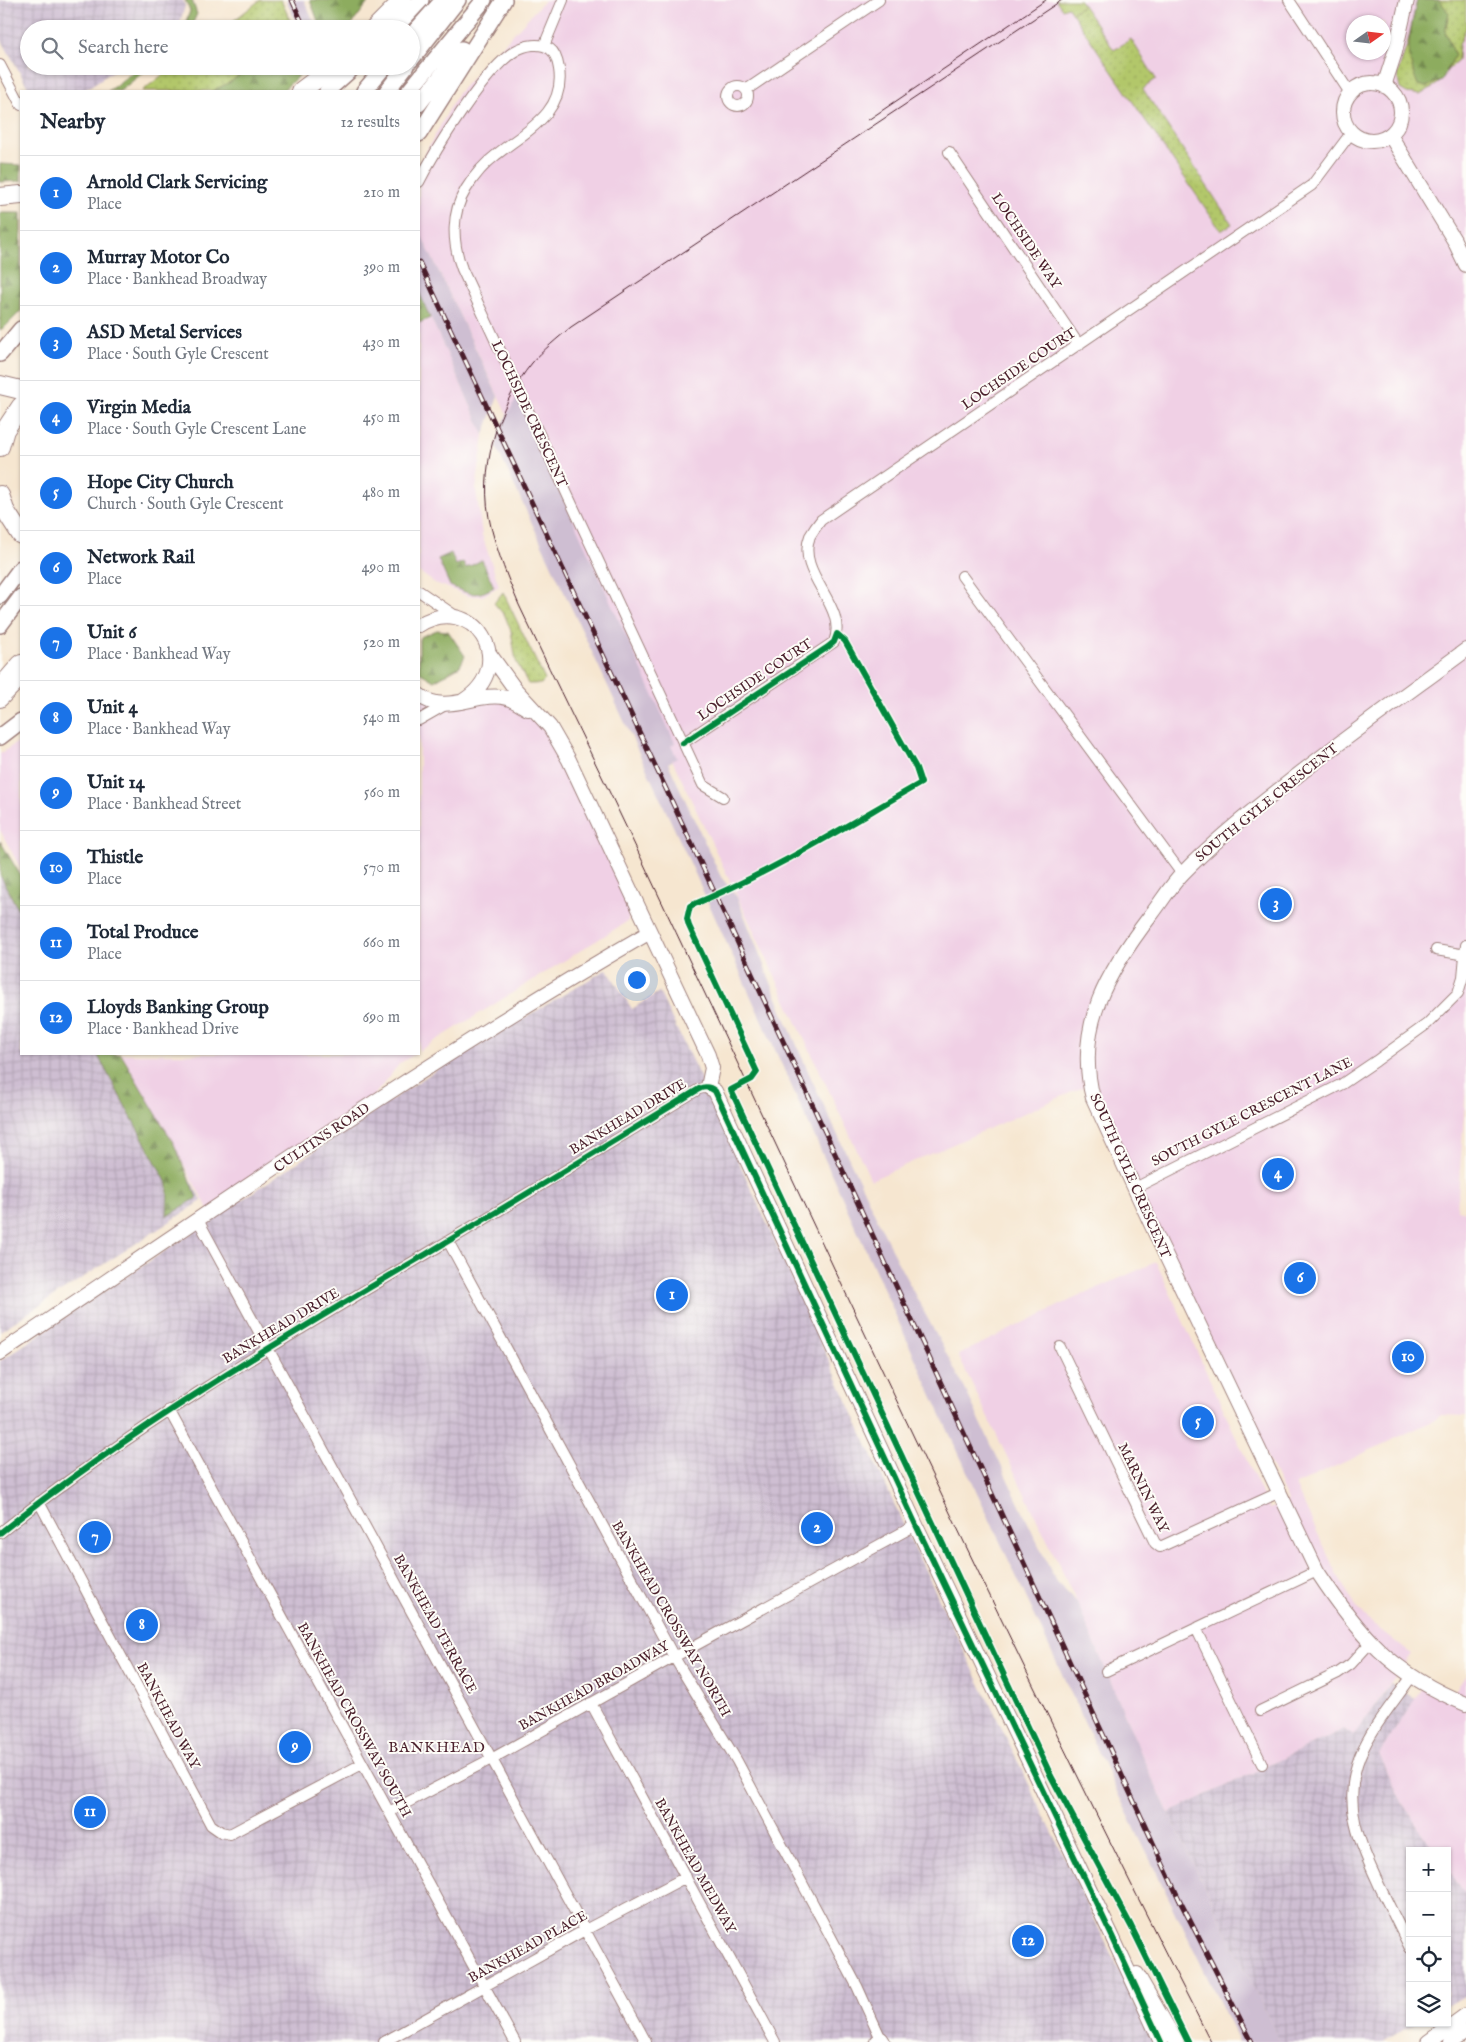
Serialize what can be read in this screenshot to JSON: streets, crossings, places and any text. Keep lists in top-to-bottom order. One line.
{"streets":{"street":["LOCHSIDE WAY","LOCHSIDE COURT","LOCHSIDE CRESCENT","SOUTH GYLE CRESCENT","SOUTH GYLE CRESCENT LANE","BANKHEAD DRIVE","CULTINS ROAD","MARNIN WAY","BANKHEAD CROSSWAY NORTH","BANKHEAD TERRACE","BANKHEAD BROADWAY","BANKHEAD WAY","BANKHEAD CROSSWAY SOUTH","BANKHEAD MEDWAY","BANKHEAD PLACE"]},"crossings":[["LOCHSIDE WAY","LOCHSIDE COURT"],["LOCHSIDE COURT","LOCHSIDE CRESCENT"],["SOUTH GYLE CRESCENT","SOUTH GYLE CRESCENT LANE"],["SOUTH GYLE CRESCENT","MARNIN WAY"],["BANKHEAD DRIVE","BANKHEAD CROSSWAY NORTH"],["BANKHEAD DRIVE","BANKHEAD TERRACE"],["BANKHEAD DRIVE","BANKHEAD BROADWAY"],["BANKHEAD DRIVE","BANKHEAD WAY"],["BANKHEAD DRIVE","BANKHEAD CROSSWAY SOUTH"],["CULTINS ROAD","BANKHEAD TERRACE"],["BANKHEAD CROSSWAY NORTH","BANKHEAD BROADWAY"],["BANKHEAD TERRACE","BANKHEAD BROADWAY"],["BANKHEAD TERRACE","BANKHEAD PLACE"],["BANKHEAD BROADWAY","BANKHEAD CROSSWAY SOUTH"],["BANKHEAD BROADWAY","BANKHEAD MEDWAY"],["BANKHEAD WAY","BANKHEAD CROSSWAY SOUTH"],["BANKHEAD CROSSWAY SOUTH","BANKHEAD PLACE"],["BANKHEAD MEDWAY","BANKHEAD PLACE"]],"districts":["BANKHEAD"],"north":"right","page":{"search":"Search here","heading":["Nearby","12 results"],"list":[{"mark":"1","name":"Arnold Clark Servicing","note":"Place","value":"210 m"},{"mark":"2","name":"Murray Motor Co","note":"Place · Bankhead Broadway","value":"390 m"},{"mark":"3","name":"ASD Metal Services","note":"Place · South Gyle Crescent","value":"430 m"},{"mark":"4","name":"Virgin Media","note":"Place · South Gyle Crescent Lane","value":"450 m"},{"mark":"5","name":"Hope City Church","note":"Church · South Gyle Crescent","value":"480 m"},{"mark":"6","name":"Network Rail","note":"Place","value":"490 m"},{"mark":"7","name":"Unit 6","note":"Place · Bankhead Way","value":"520 m"},{"mark":"8","name":"Unit 4","note":"Place · Bankhead Way","value":"540 m"},{"mark":"9","name":"Unit 14","note":"Place · Bankhead Street","value":"560 m"},{"mark":"10","name":"Thistle","note":"Place","value":"570 m"},{"mark":"11","name":"Total Produce","note":"Place","value":"660 m"},{"mark":"12","name":"Lloyds Banking Group","note":"Place · Bankhead Drive","value":"690 m"}],"pins":["3","4","6","1","10","5","2","7","8","9","11","12"],"map_buttons":["+","−"]}}
